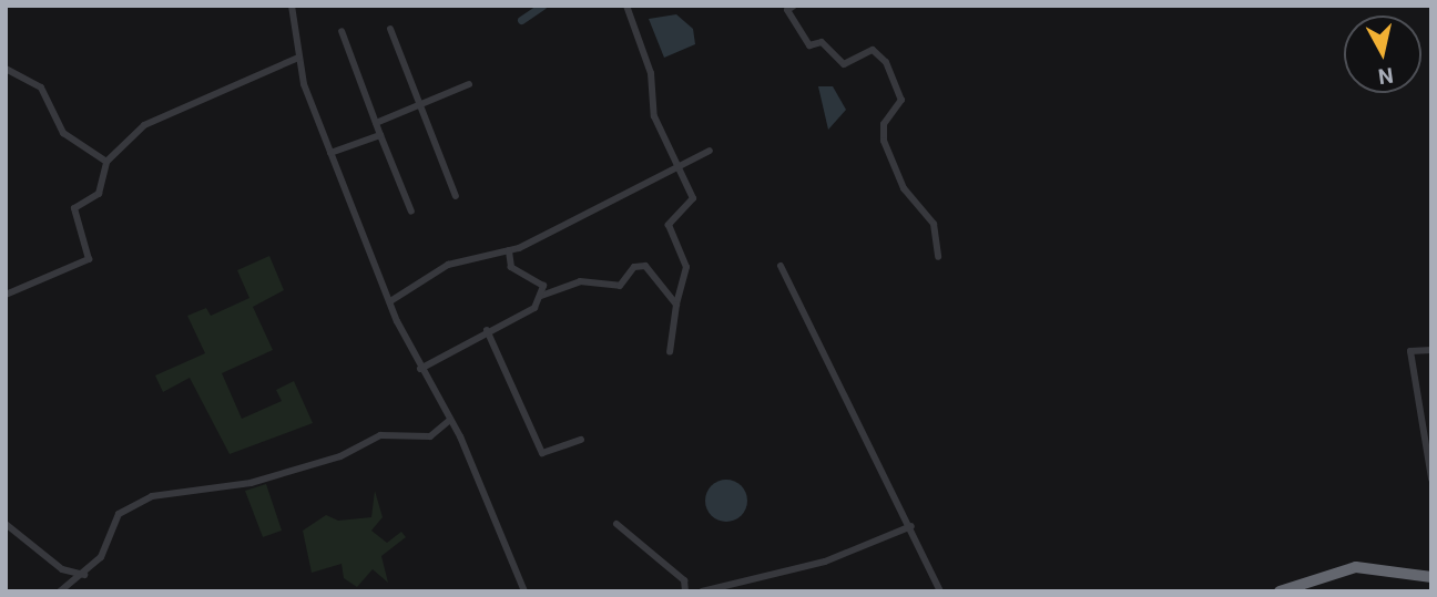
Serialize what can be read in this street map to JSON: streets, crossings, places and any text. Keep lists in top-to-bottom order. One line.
{"north":"bottom"}
